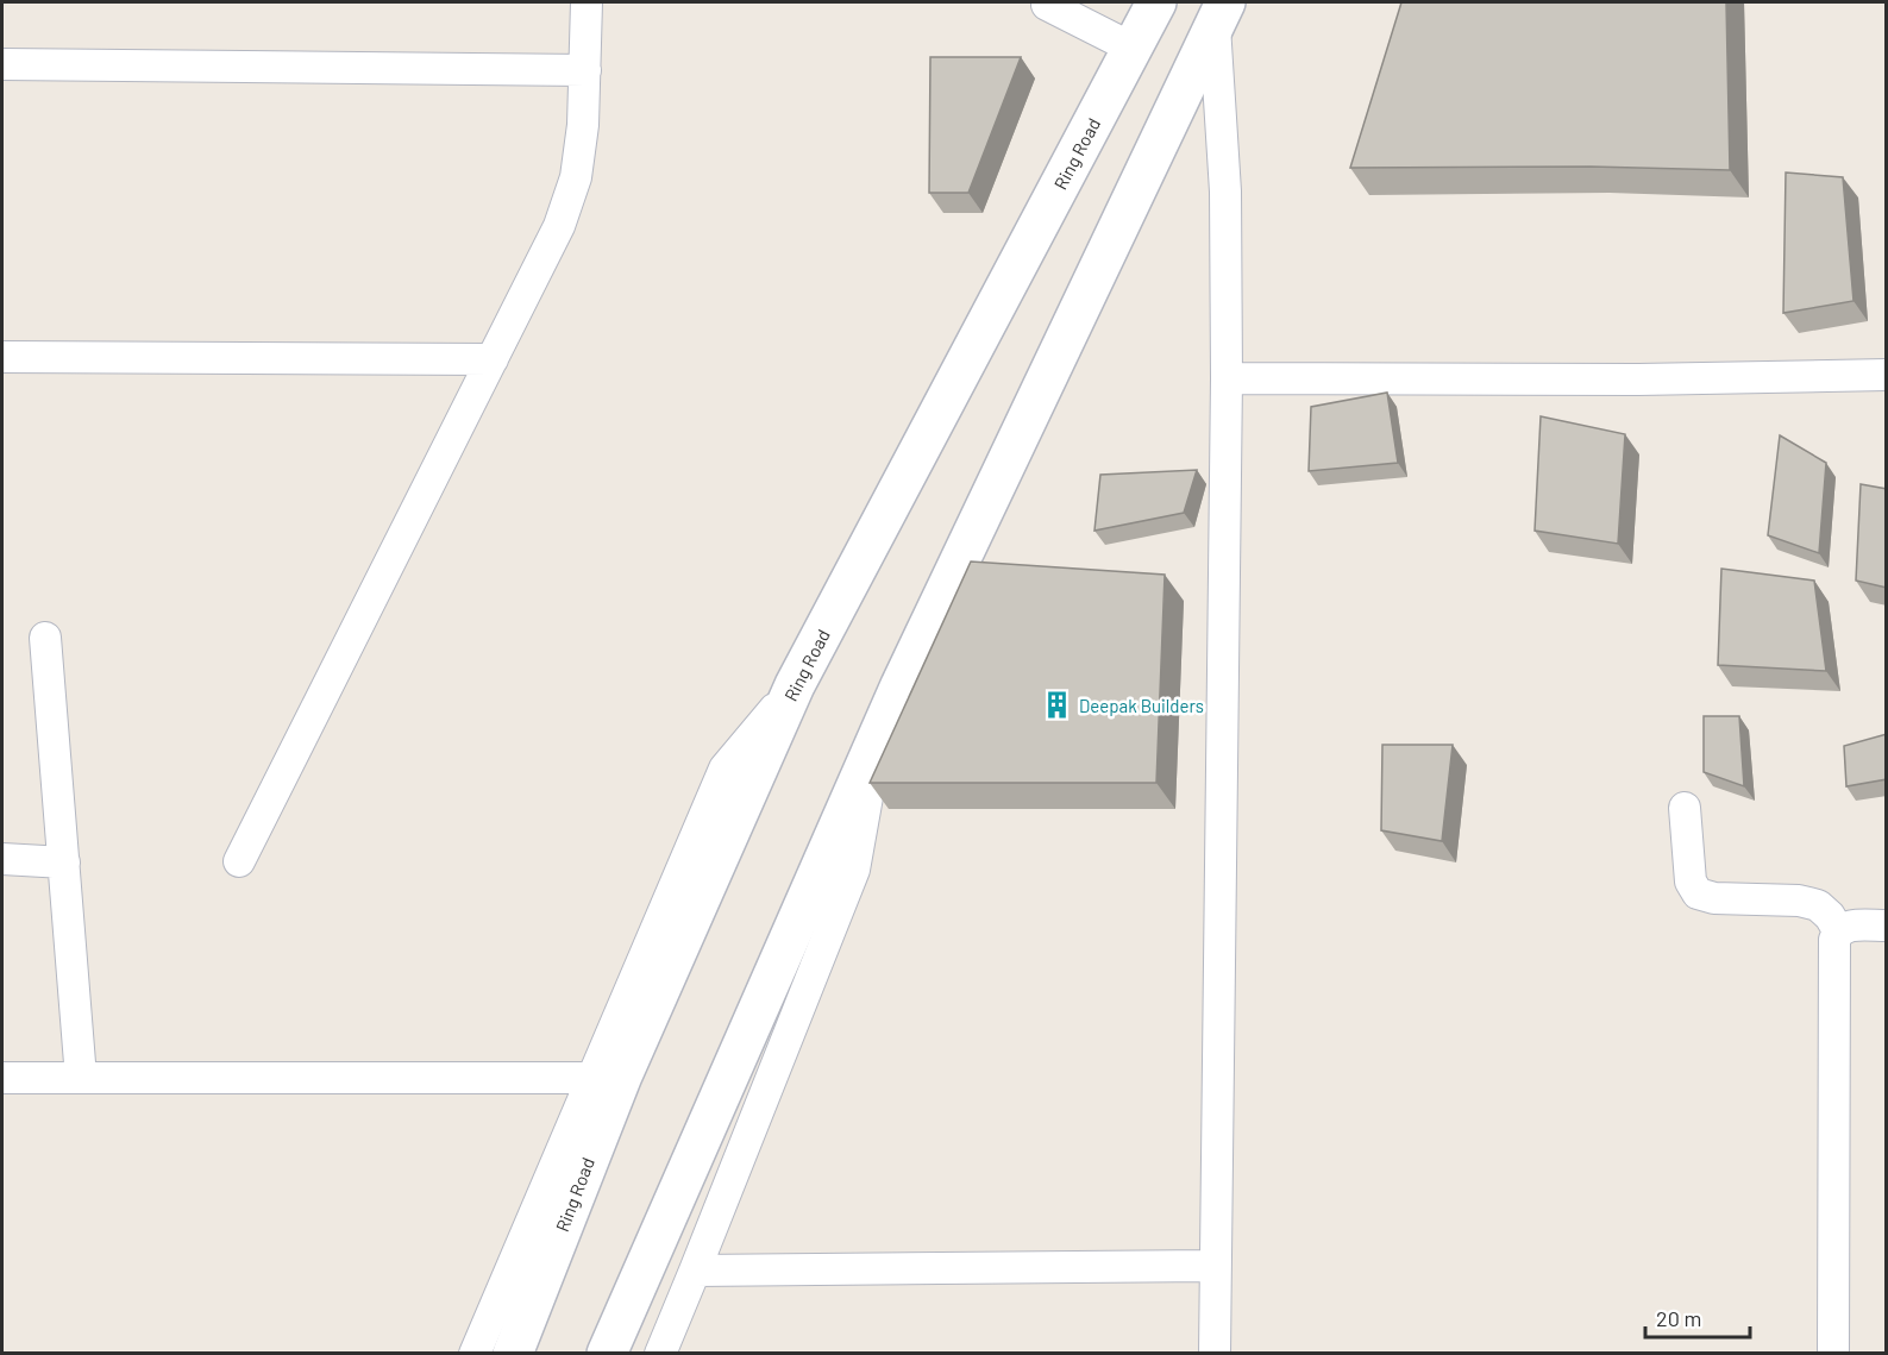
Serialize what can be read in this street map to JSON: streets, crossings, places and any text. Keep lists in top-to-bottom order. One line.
{"streets":{"street":["Ring Road"]},"places":{"building":["Deepak Builders"]},"scale_bar":"20 m"}
